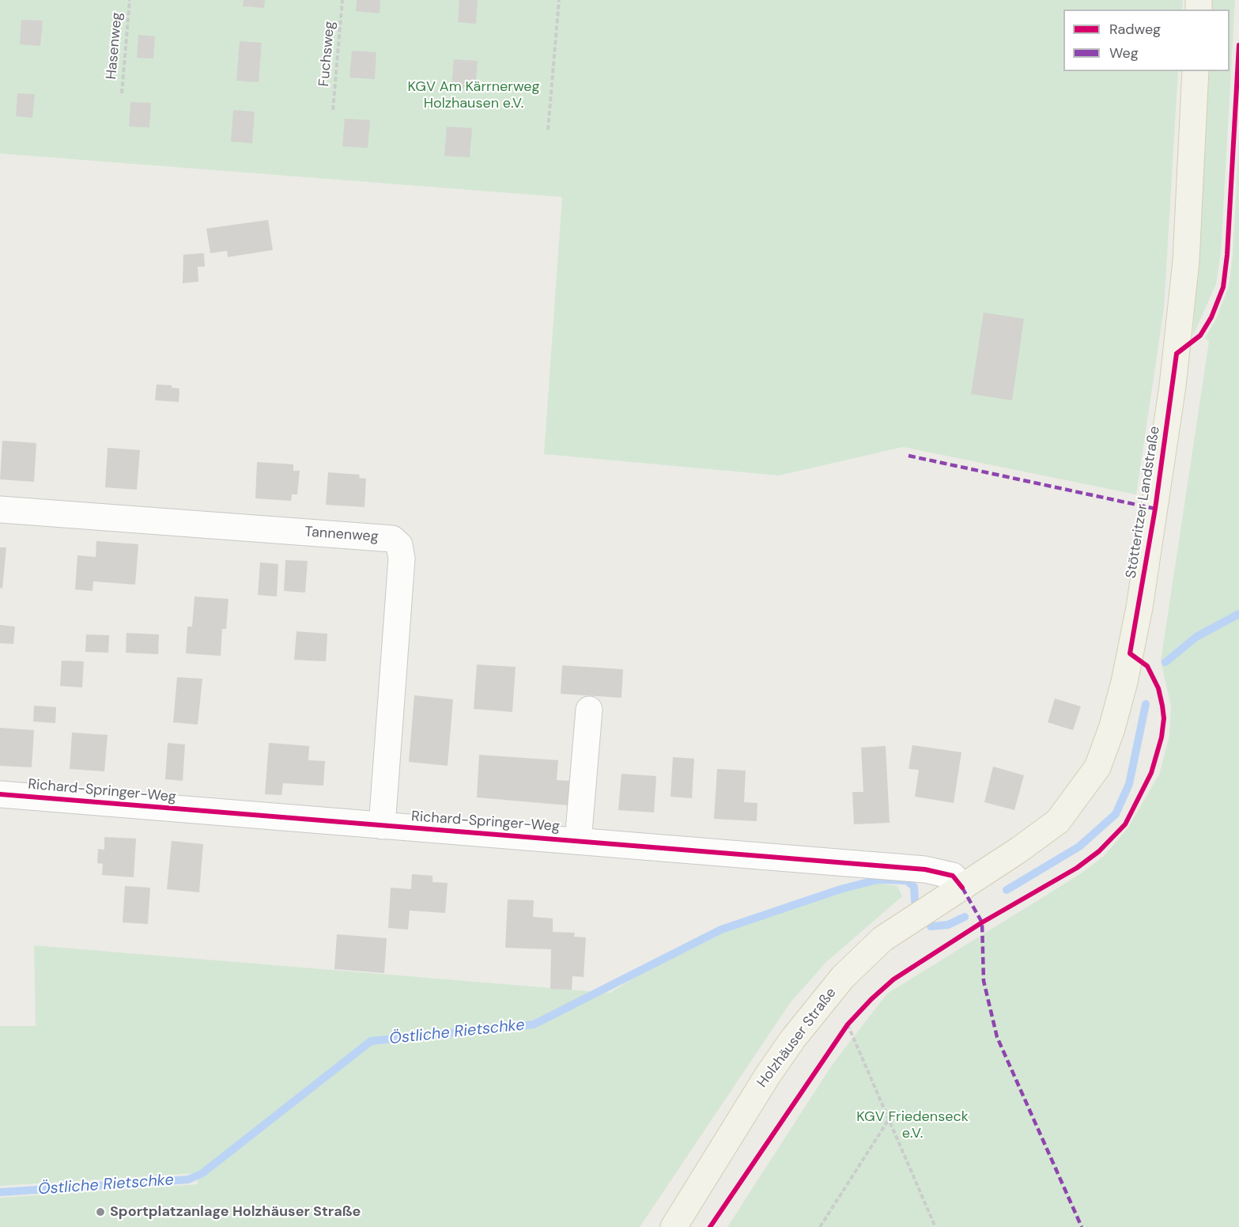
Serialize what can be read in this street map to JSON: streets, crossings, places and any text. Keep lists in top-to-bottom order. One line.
{"streets":{"main road":["Stötteritzer Landstraße","Holzhäuser Straße"],"street":["Tannenweg","Richard-Springer-Weg"],"path":["Hasenweg","Fuchsweg"]},"crossings":[["Stötteritzer Landstraße","Richard-Springer-Weg"],["Stötteritzer Landstraße","Holzhäuser Straße"],["Tannenweg","Richard-Springer-Weg"],["Richard-Springer-Weg","Holzhäuser Straße"]],"water":["Östliche Rietschke"],"parks":["KGV Am Kärrnerweg Holzhausen e.V.","KGV Friedenseck e.V."],"places":["Sportplatzanlage Holzhäuser Straße"],"legend":["Radweg","Weg"]}
